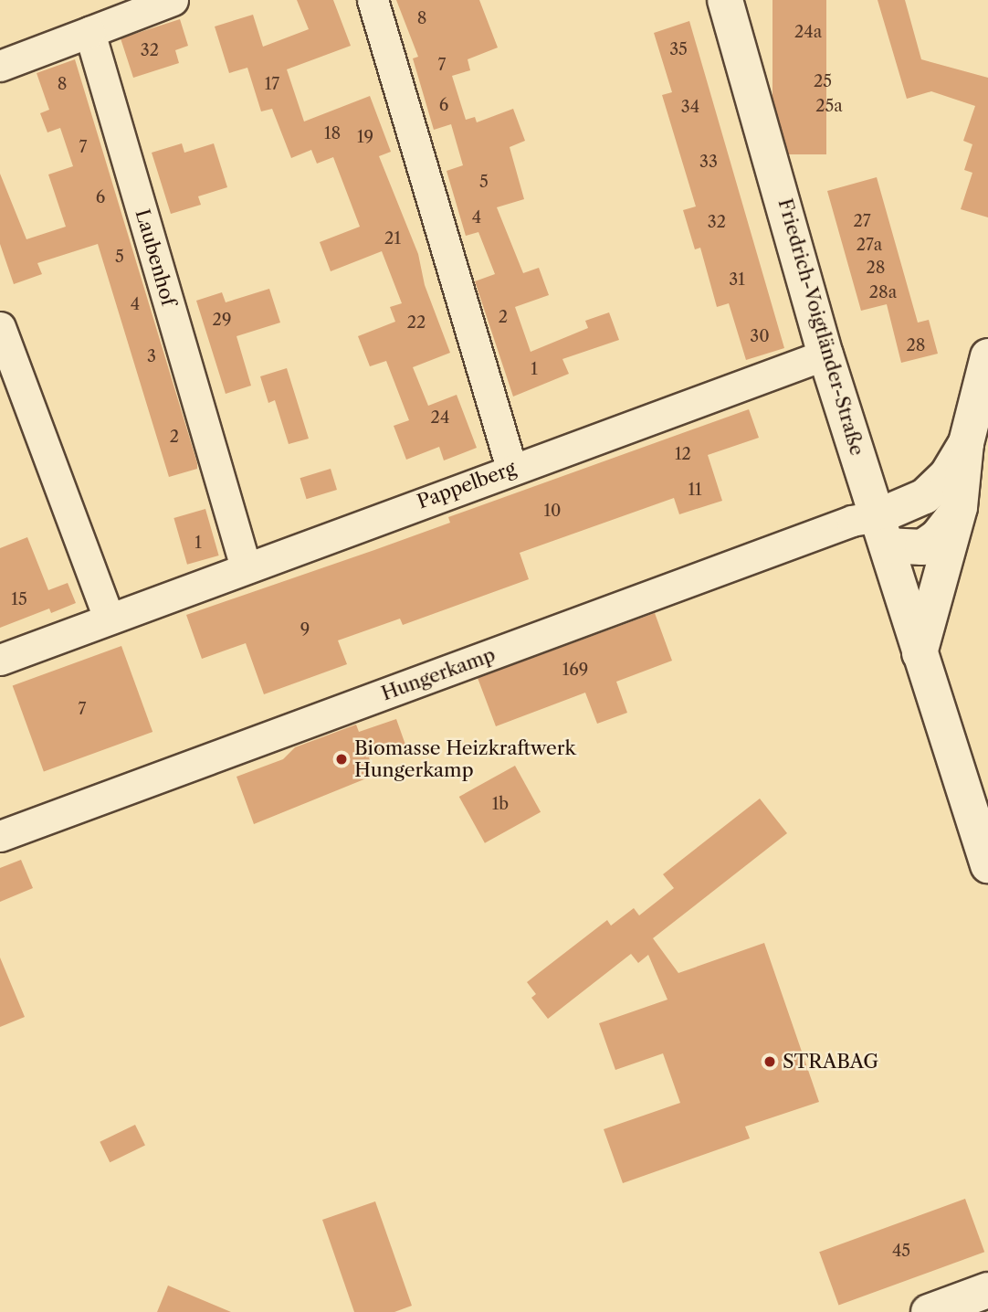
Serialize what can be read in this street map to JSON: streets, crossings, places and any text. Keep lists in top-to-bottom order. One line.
{"streets":{"main road":["Friedrich-Voigtländer-Straße"],"street":["Laubenhof","Pappelberg","Hungerkamp"]},"crossings":[["Laubenhof","Pappelberg"],["Friedrich-Voigtländer-Straße","Pappelberg"],["Friedrich-Voigtländer-Straße","Hungerkamp"]],"places":["Biomasse Heizkraftwerk Hungerkamp","STRABAG"],"house_numbers":["8","24a","35","32","7","25","8","17","6","25a","34","18","19","7","33","5","6","4","27","32","21","27a","5","28","31","28a","4","2","29","22","30","28","3","1","24","2","12","11","10","1","15","9","169","7","1b","45"]}
